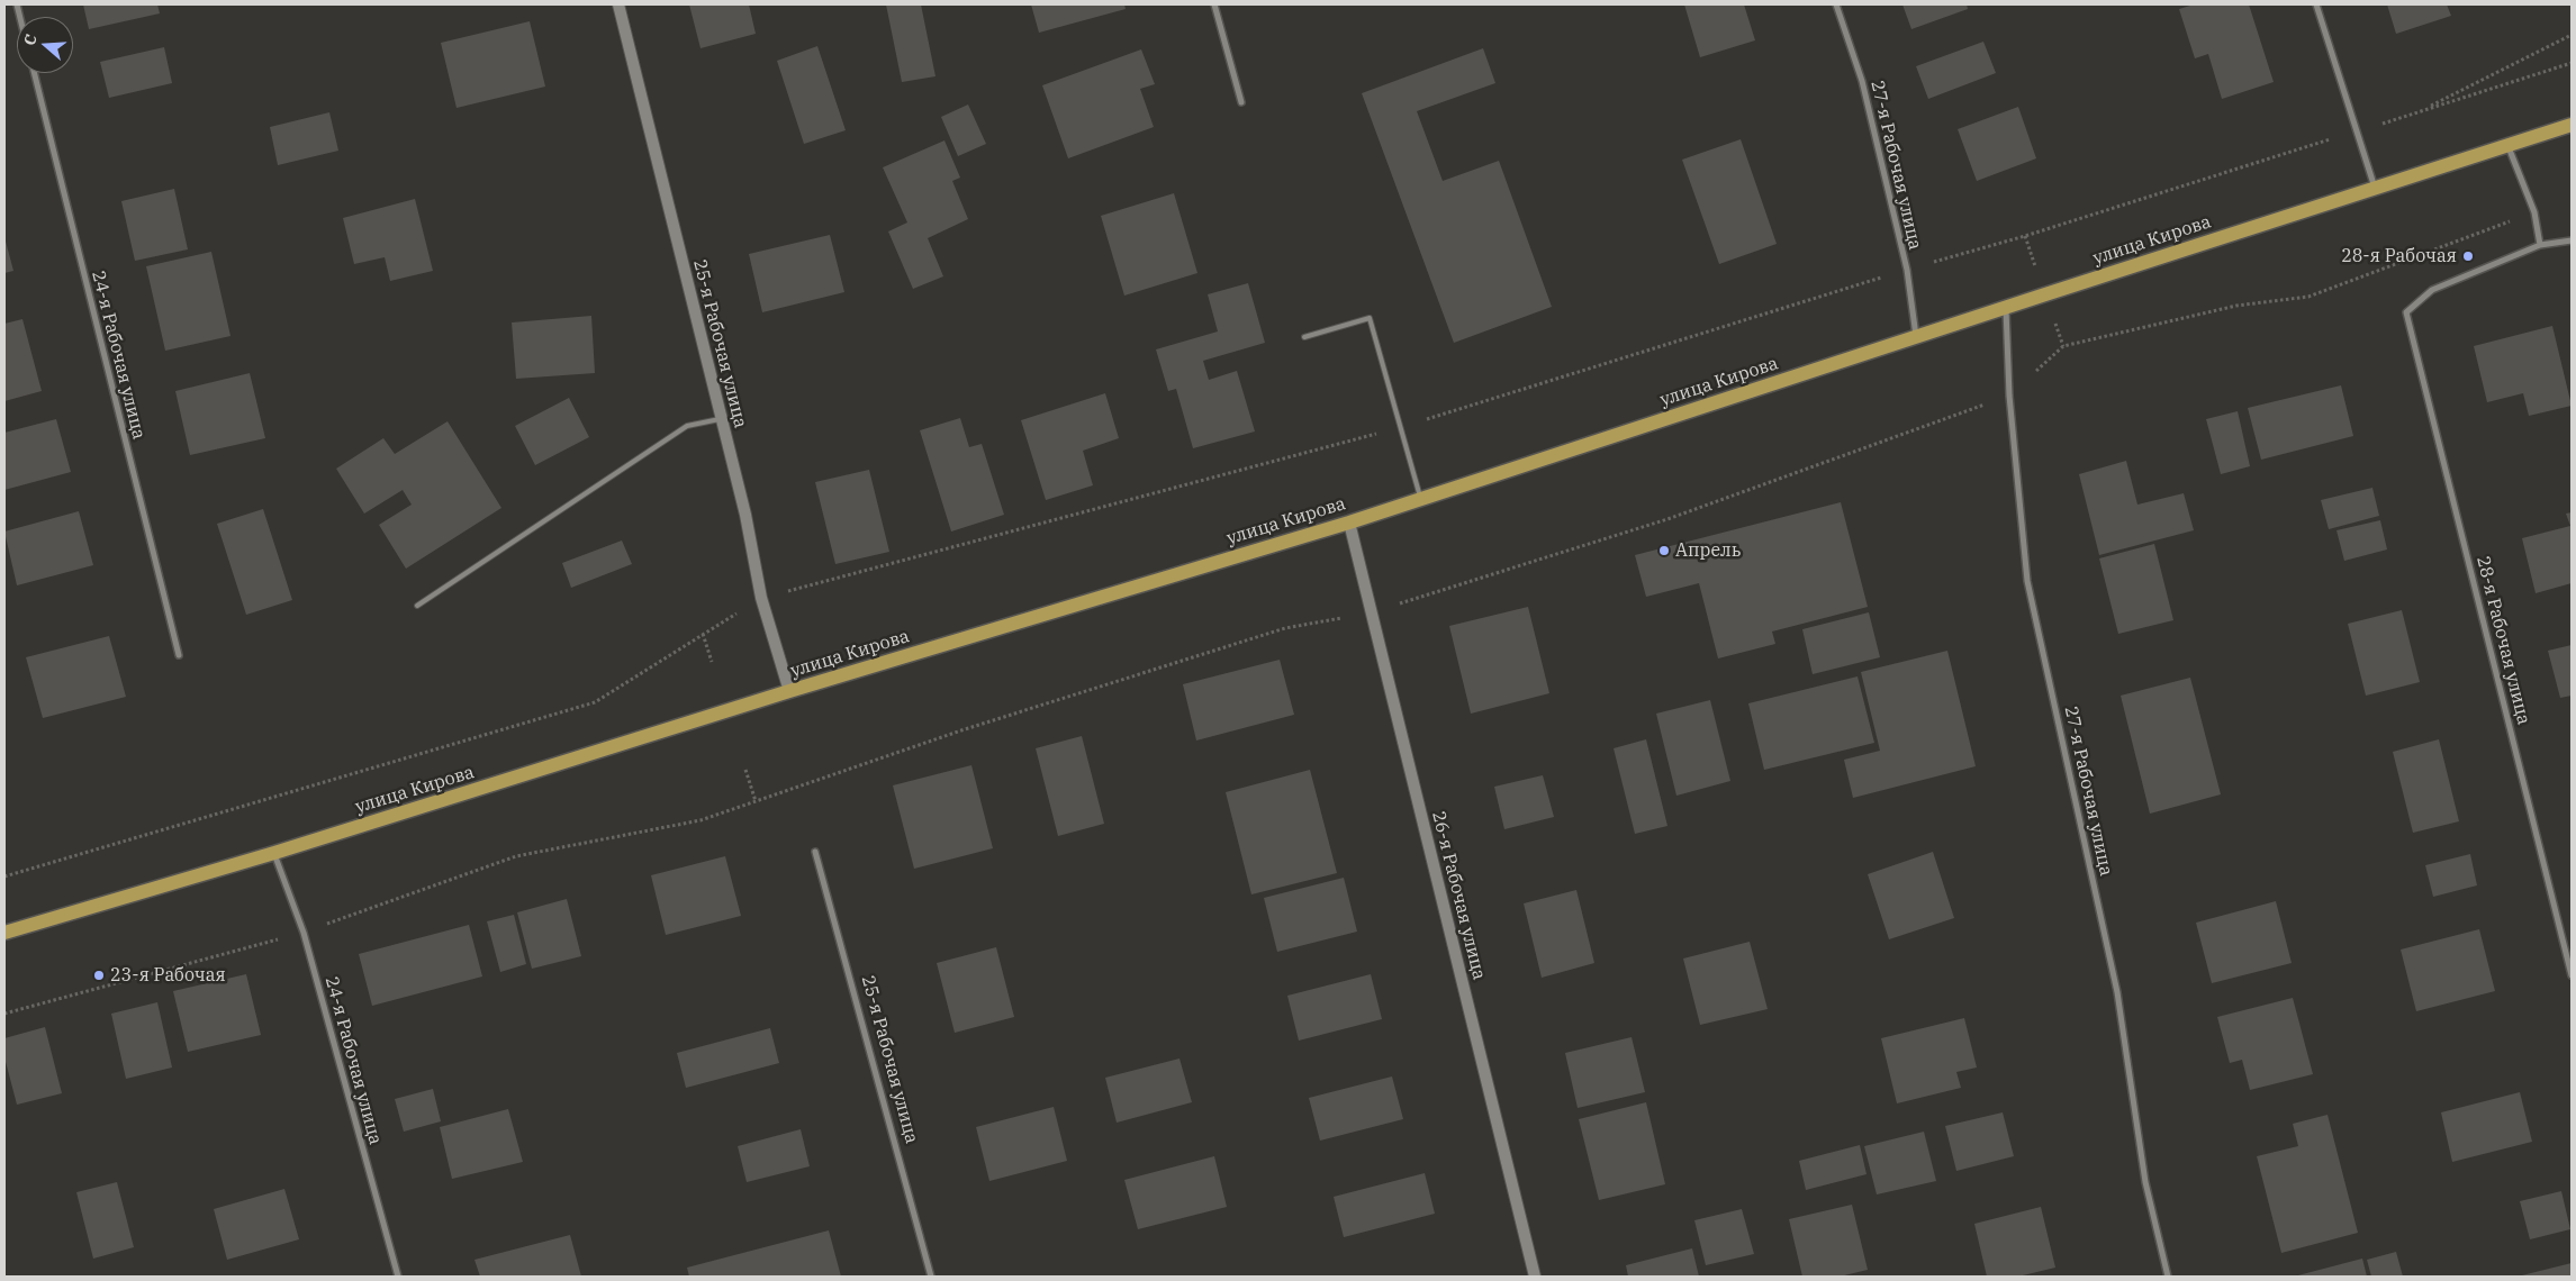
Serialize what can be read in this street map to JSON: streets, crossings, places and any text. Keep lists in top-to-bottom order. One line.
{"streets":{"main road":["улица Кирова","25-я Рабочая улица","26-я Рабочая улица"],"street":["27-я Рабочая улица","24-я Рабочая улица","28-я Рабочая улица"]},"crossings":[["27-я Рабочая улица","улица Кирова"],["улица Кирова","25-я Рабочая улица"],["улица Кирова","24-я Рабочая улица"],["улица Кирова","26-я Рабочая улица"]],"places":["28-я Рабочая","Апрель","23-я Рабочая"],"north":"left"}
